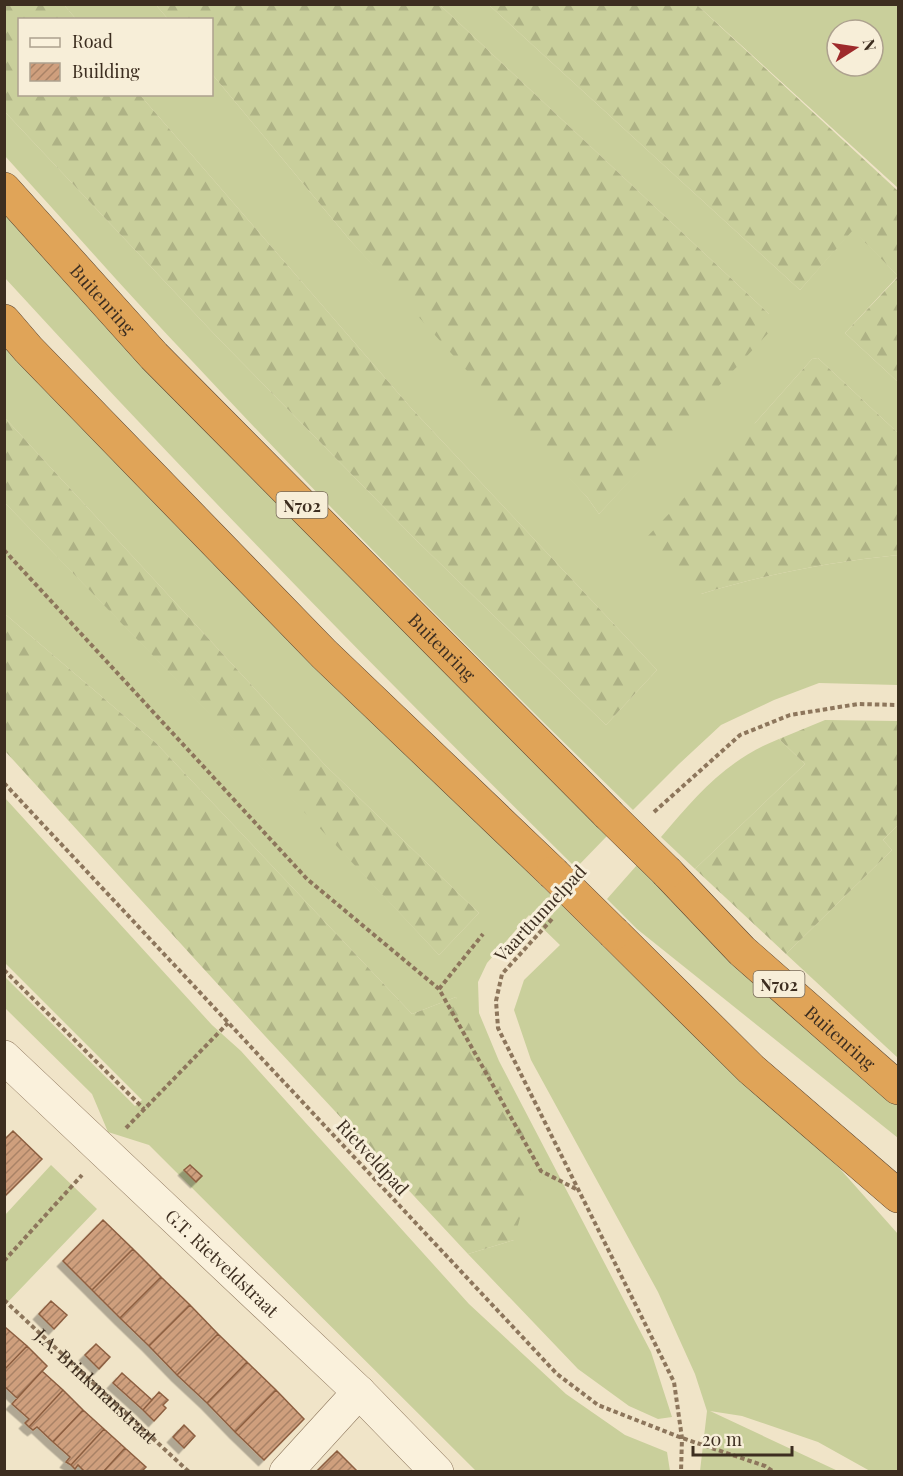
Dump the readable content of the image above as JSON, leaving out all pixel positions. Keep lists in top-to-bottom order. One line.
{"streets":{"highway":["Buitenring","N702"],"street":["G.T. Rietveldstraat"],"path":["Vaarttunnelpad","Rietveldpad","J.A. Brinkmanstraat"]},"crossings":[["Vaarttunnelpad","Rietveldpad"]],"legend":["Road","Building"],"scale_bar":"20 m","north":"right"}
